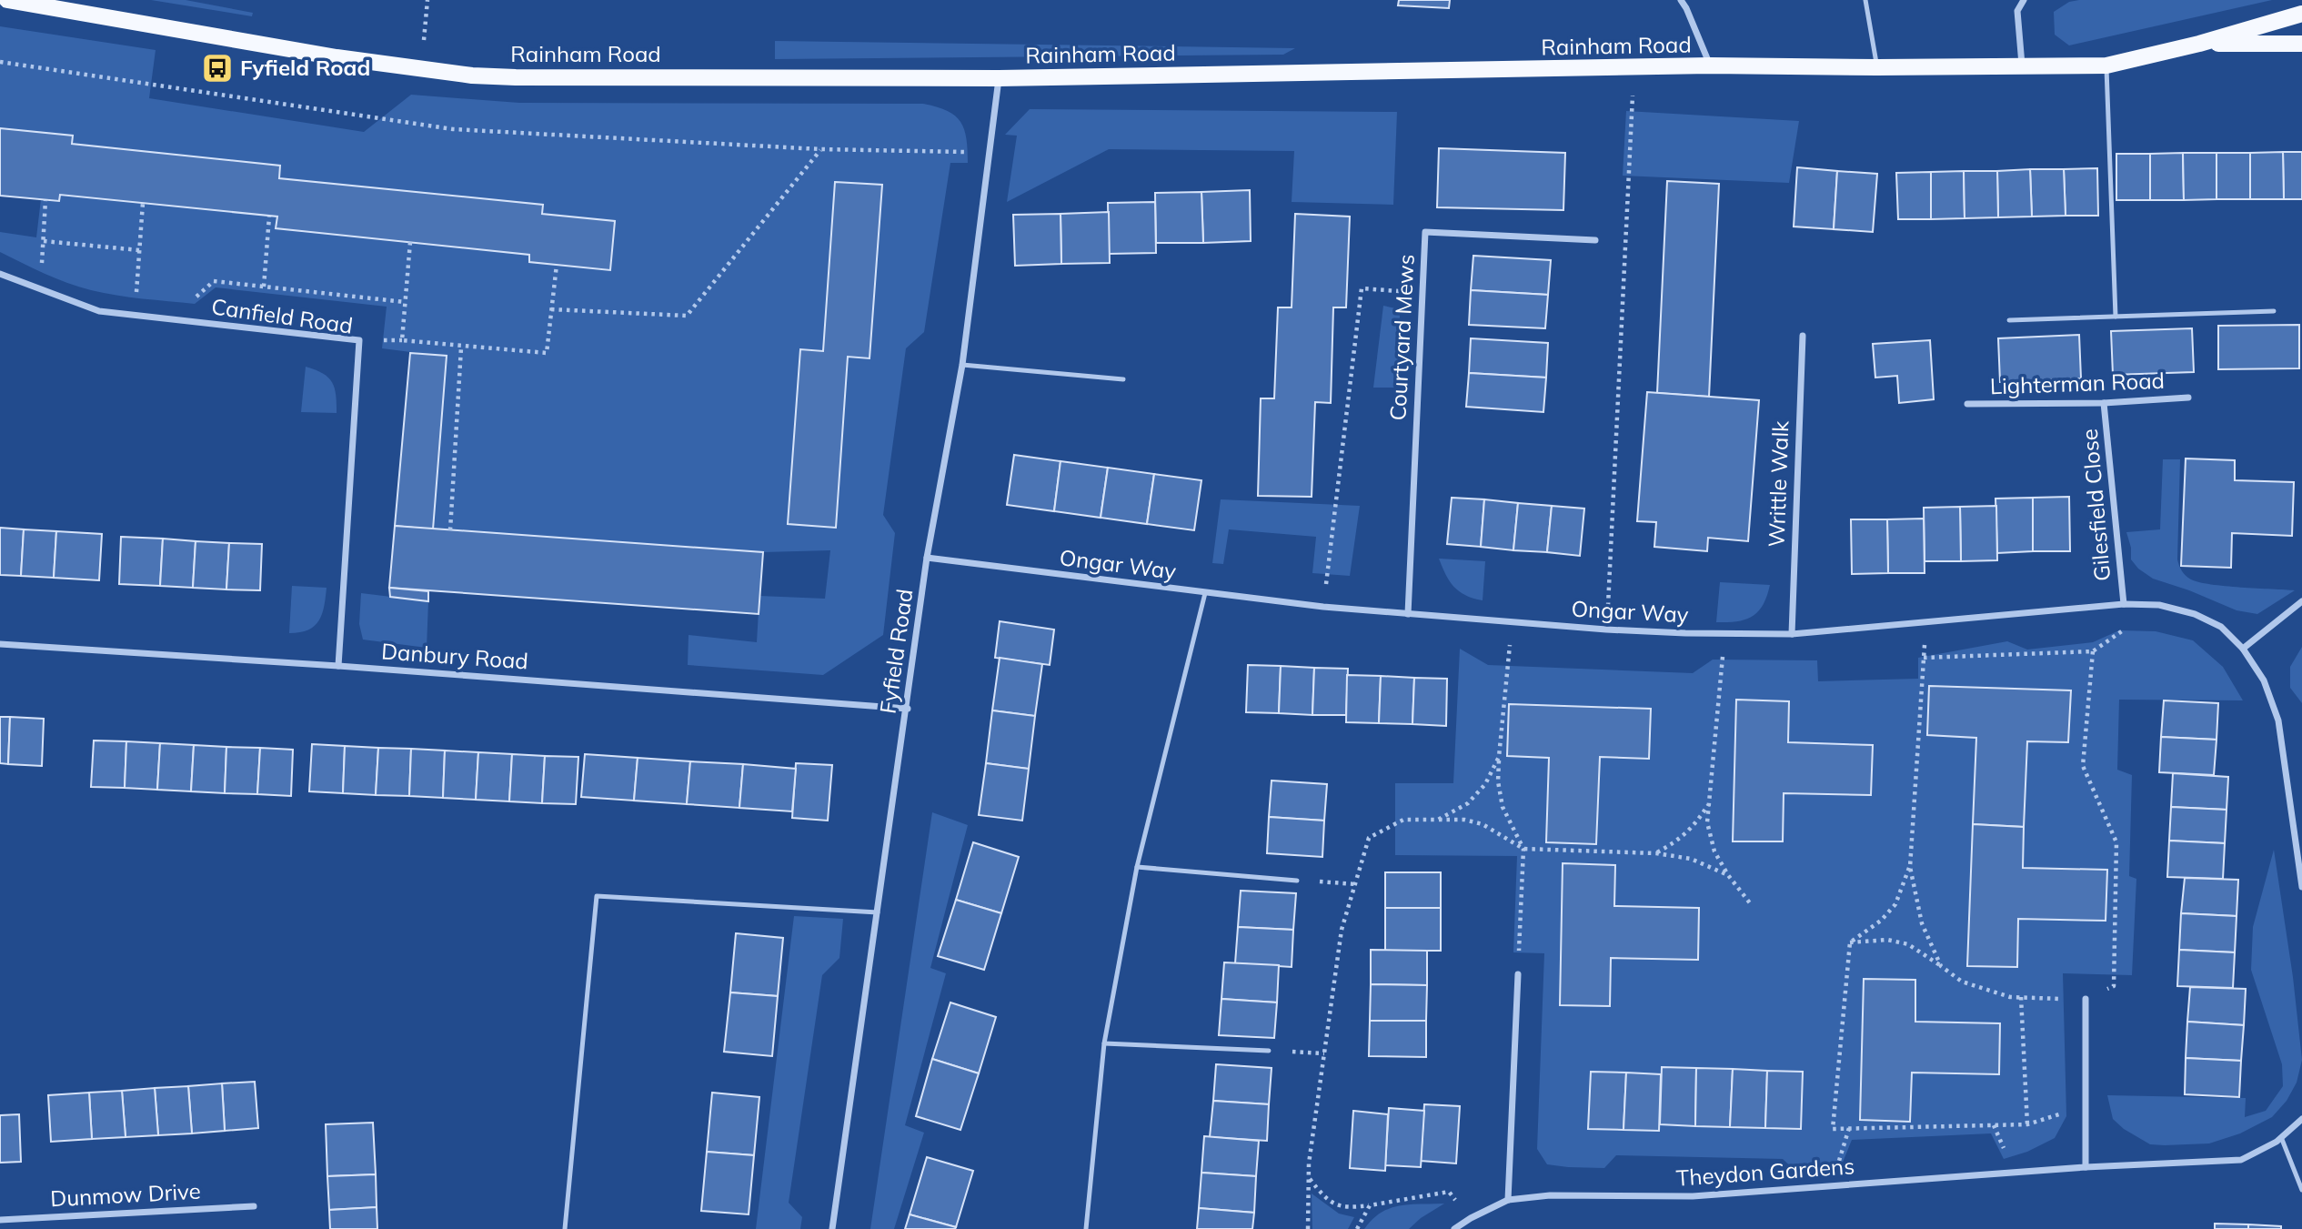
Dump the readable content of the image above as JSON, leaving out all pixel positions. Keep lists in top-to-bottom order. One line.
{"streets":{"main road":["Rainham Road"],"street":["Canfield Road","Courtyard Mews","Lighterman Road","Writtle Walk","Gilesfield Close","Ongar Way","Fyfield Road","Danbury Road","Theydon Gardens","Dunmow Drive"]},"crossings":[["Rainham Road","Fyfield Road"],["Canfield Road","Danbury Road"],["Courtyard Mews","Ongar Way"],["Lighterman Road","Gilesfield Close"],["Writtle Walk","Ongar Way"],["Gilesfield Close","Ongar Way"],["Ongar Way","Fyfield Road"],["Fyfield Road","Danbury Road"]],"places":{"bus stop":["Fyfield Road"]}}
